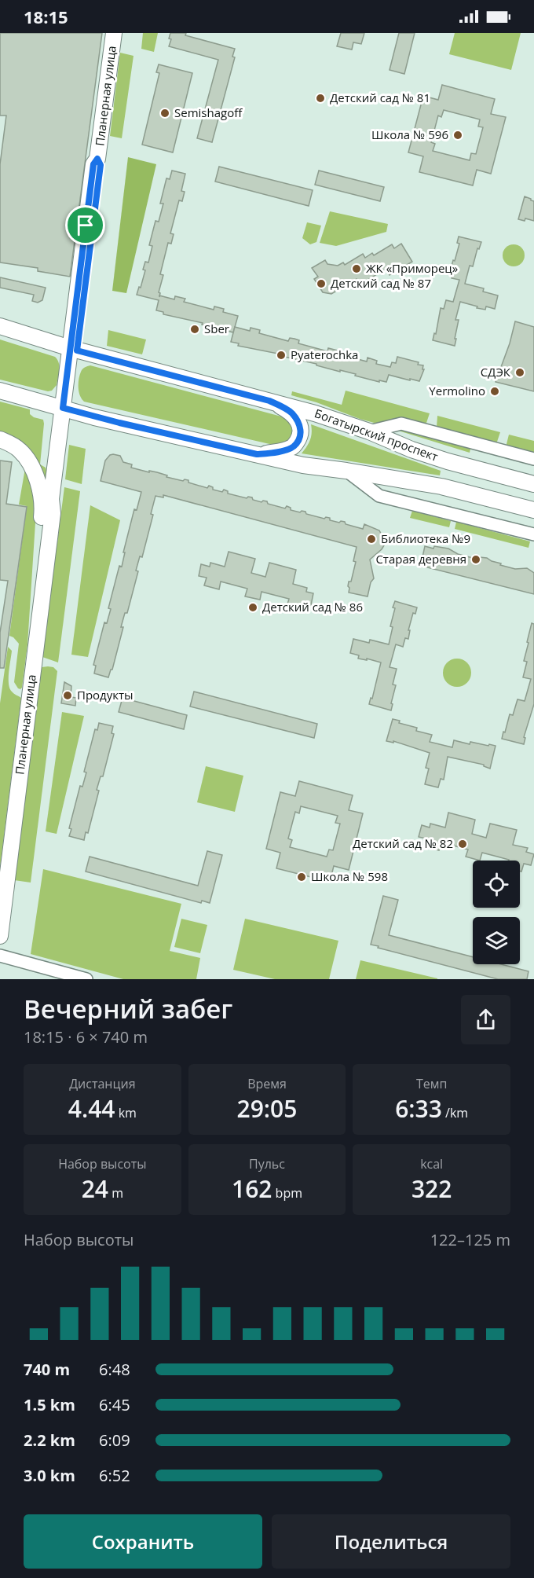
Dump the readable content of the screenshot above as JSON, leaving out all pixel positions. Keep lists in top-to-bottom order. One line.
{"streets":{"main road":["Планерная улица","Богатырский проспект"]},"crossings":[["Планерная улица","Богатырский проспект"]],"places":["Детский сад № 81","Semishagoff","Школа № 596","ЖК «Приморец»","Детский сад № 87","Sber","Pyaterochka","СДЭК","Yermolino","Библиотека №9","Старая деревня","Детский сад № 86","Продукты","Детский сад № 82","Школа № 598"],"page":{"status":"18:15","heading":["Вечерний забег","18:15 · 6 × 740 m"],"stats":[["Дистанция","4.44 km"],["Время","29:05"],["Темп","6:33 /km"],["Набор высоты","24 m"],["Пульс","162 bpm"],["kcal","322"]],"chart":["Набор высоты","122–125 m"],"list":[{"name":"740 m","note":"6:48"},{"name":"1.5 km","note":"6:45"},{"name":"2.2 km","note":"6:09"},{"name":"3.0 km","note":"6:52"}],"buttons":["Сохранить","Поделиться"]}}
